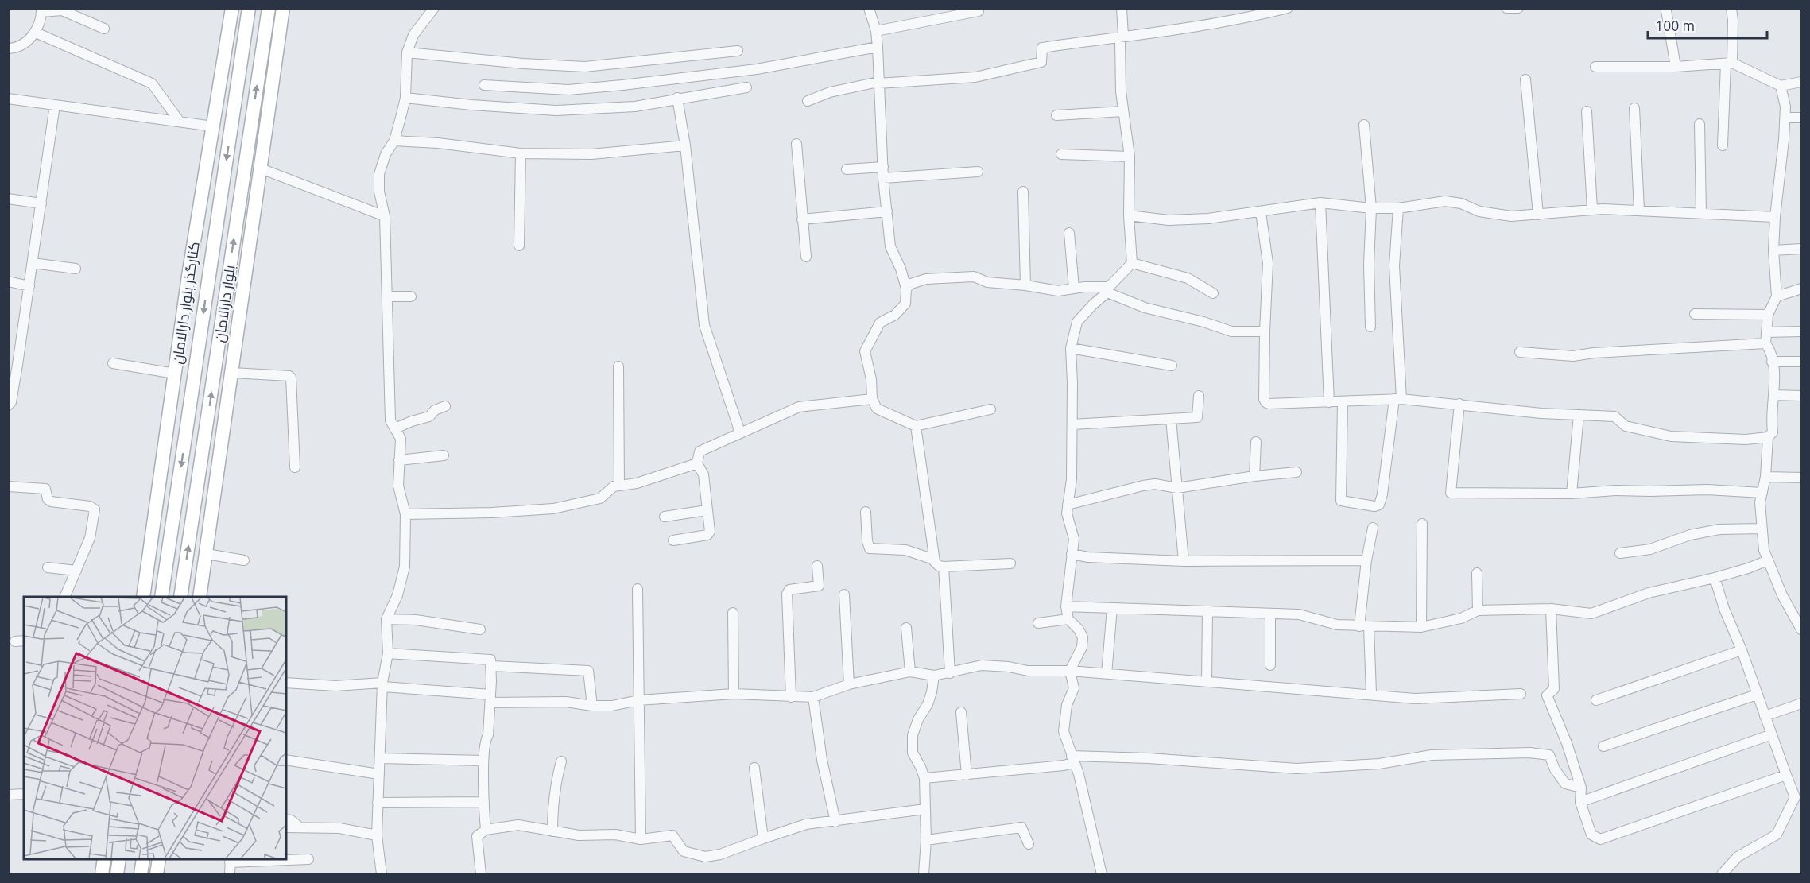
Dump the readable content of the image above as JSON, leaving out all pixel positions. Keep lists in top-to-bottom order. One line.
{"streets":{"street":["کنارگذر بلوار دارالامان","بلوار دارالامان"]},"scale_bar":"100 m"}
